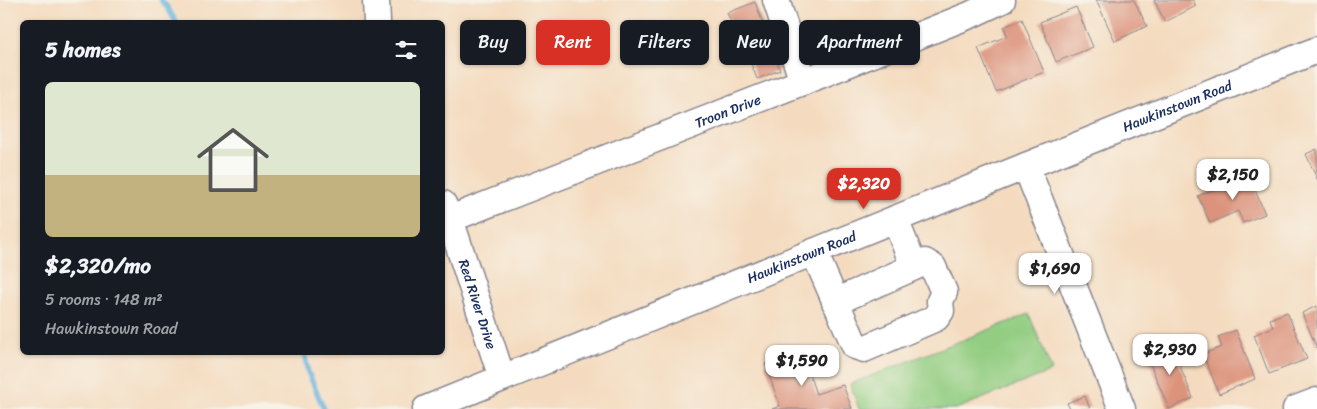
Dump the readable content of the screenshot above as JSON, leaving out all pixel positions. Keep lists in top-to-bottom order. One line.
{"streets":{"street":["Hawkinstown Road","Troon Drive","Red River Drive"]},"crossings":[["Hawkinstown Road","Red River Drive"],["Troon Drive","Red River Drive"]],"page":{"chip":["Buy","Rent","Filters","New","Apartment"],"heading":"5 homes","list":[{"name":"$2,320/mo","note":"5 rooms · 148 m² · Hawkinstown Road"}],"price":["$2,150","$2,320","$1,690","$2,930","$1,590"]}}
